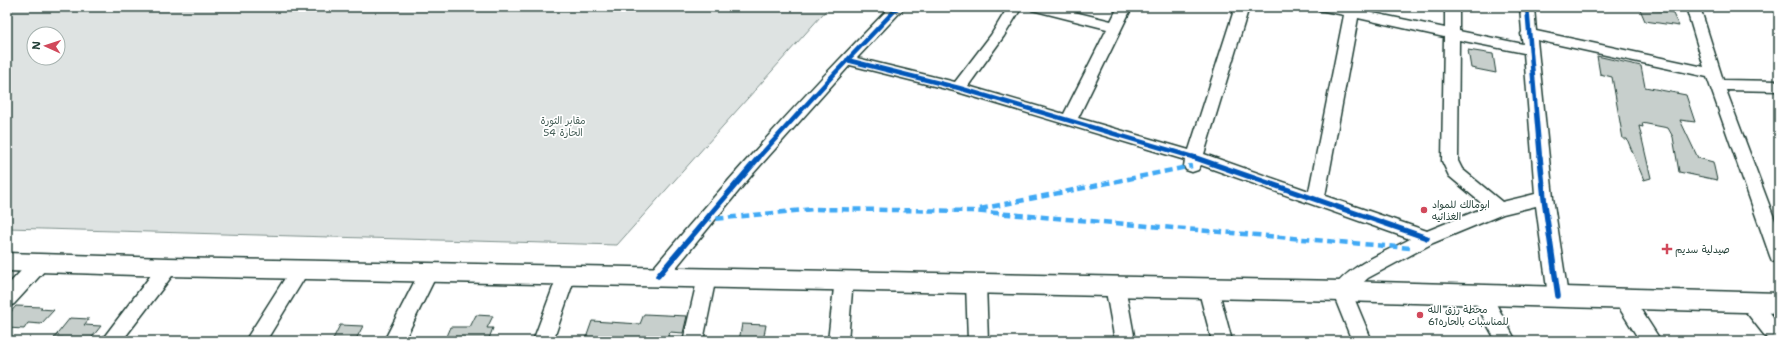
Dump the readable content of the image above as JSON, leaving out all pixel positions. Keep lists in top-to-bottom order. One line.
{"parks":["مقابر الثورة الحارة 54"],"places":{"other":["ابومالك للمواد الغذائيه","محطة رزق الله للمناسبات بالحاره61"],"health":["صيدلية سديم"]},"north":"left"}
